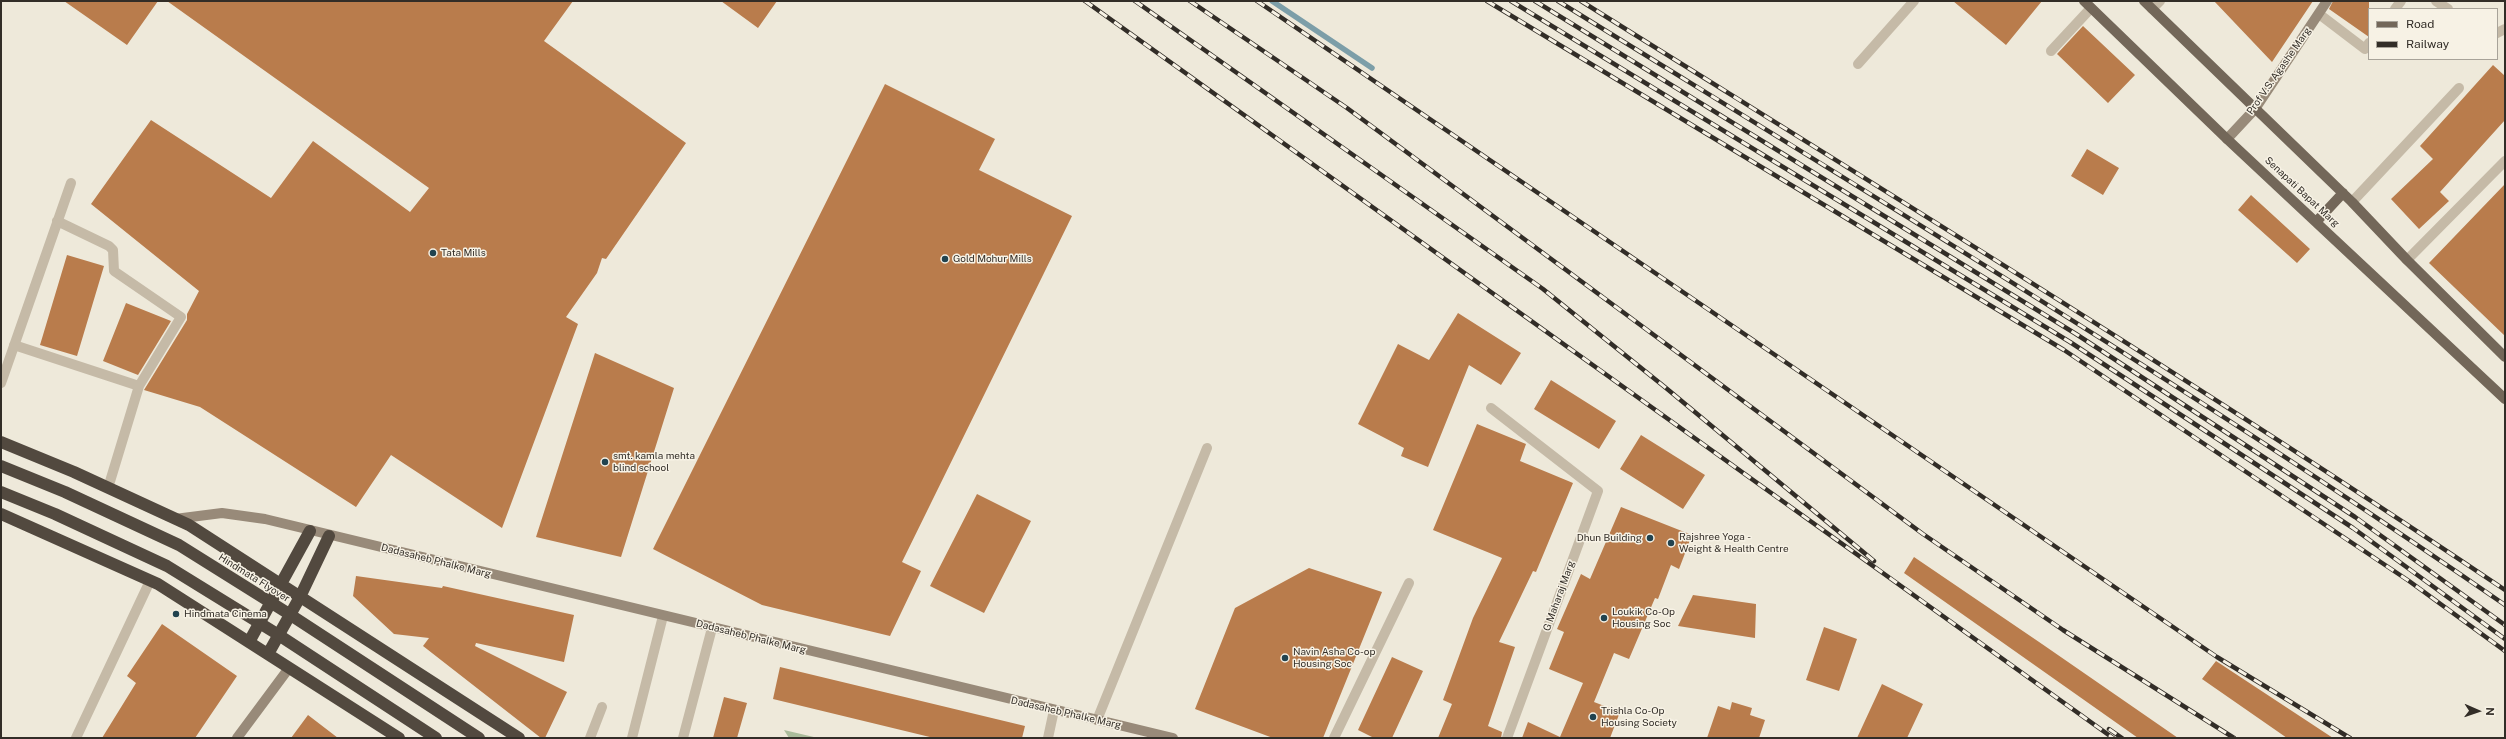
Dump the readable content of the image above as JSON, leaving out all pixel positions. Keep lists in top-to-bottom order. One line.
{"streets":{"highway":["Hindmata Flyover"],"main road":["Senapati Bapat Marg"],"street":["Prof V.S. Agashe Marg","Dadasaheb Phalke Marg","G Maharaj Marg"]},"crossings":[["Prof V.S. Agashe Marg","Senapati Bapat Marg"]],"places":["Tata Mills","Gold Mohur Mills","smt. kamla mehta blind school","Dhun Building","Rajshree Yoga - Weight & Health Centre","Hindmata Cinema","Loukik Co-Op Housing Soc","Navin Asha Co-op Housing Soc","Trishla Co-Op Housing Society"],"legend":["Road","Railway"],"north":"right"}
